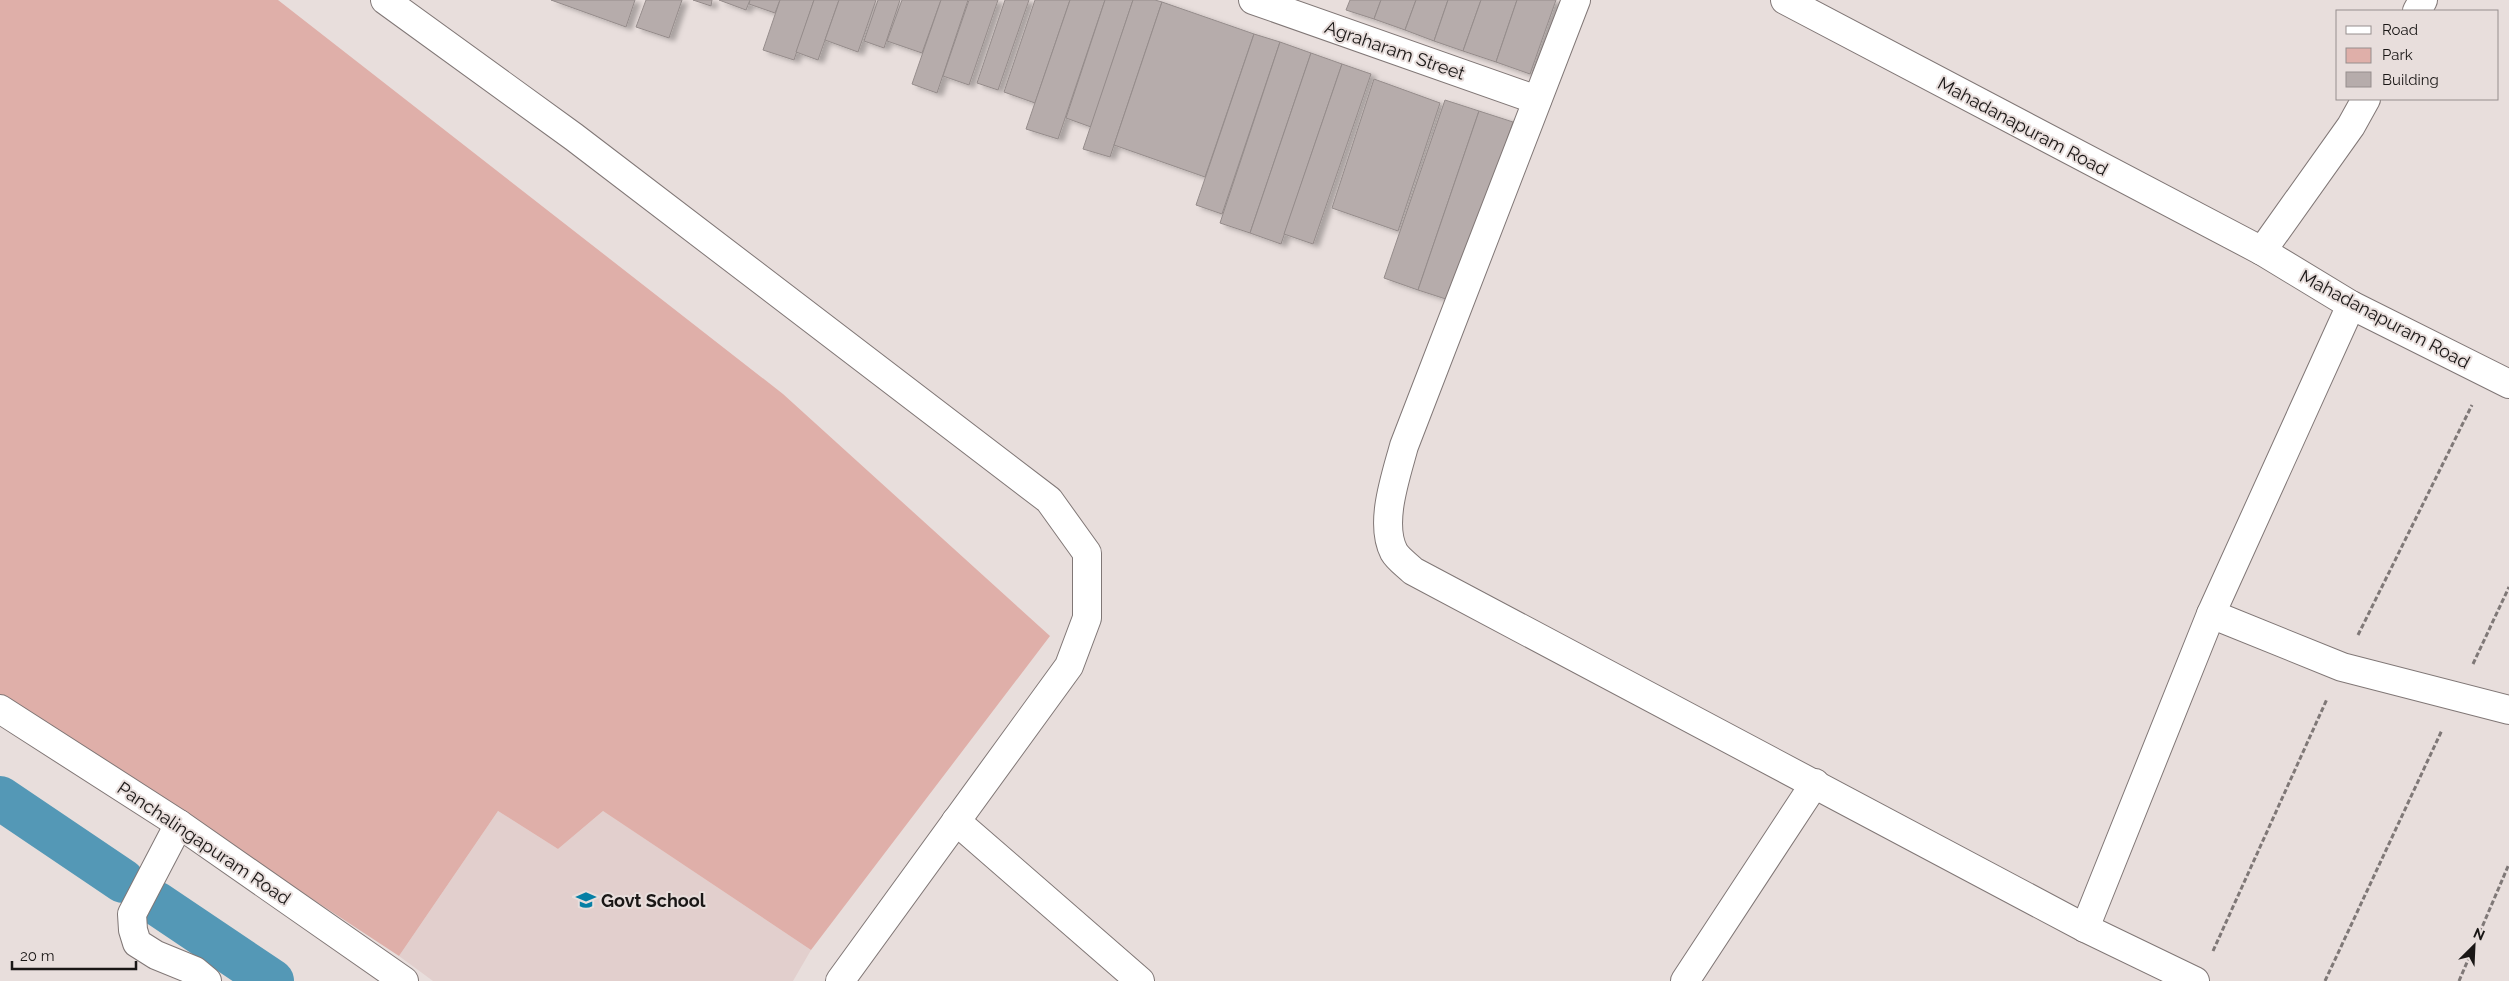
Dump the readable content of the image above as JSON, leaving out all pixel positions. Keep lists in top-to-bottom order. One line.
{"streets":{"street":["Agraharam Street","Mahadanapuram Road","Panchalingapuram Road"]},"places":{"school or university":["Govt School"]},"legend":["Road","Park","Building"],"scale_bar":"20 m","north":"top right"}
